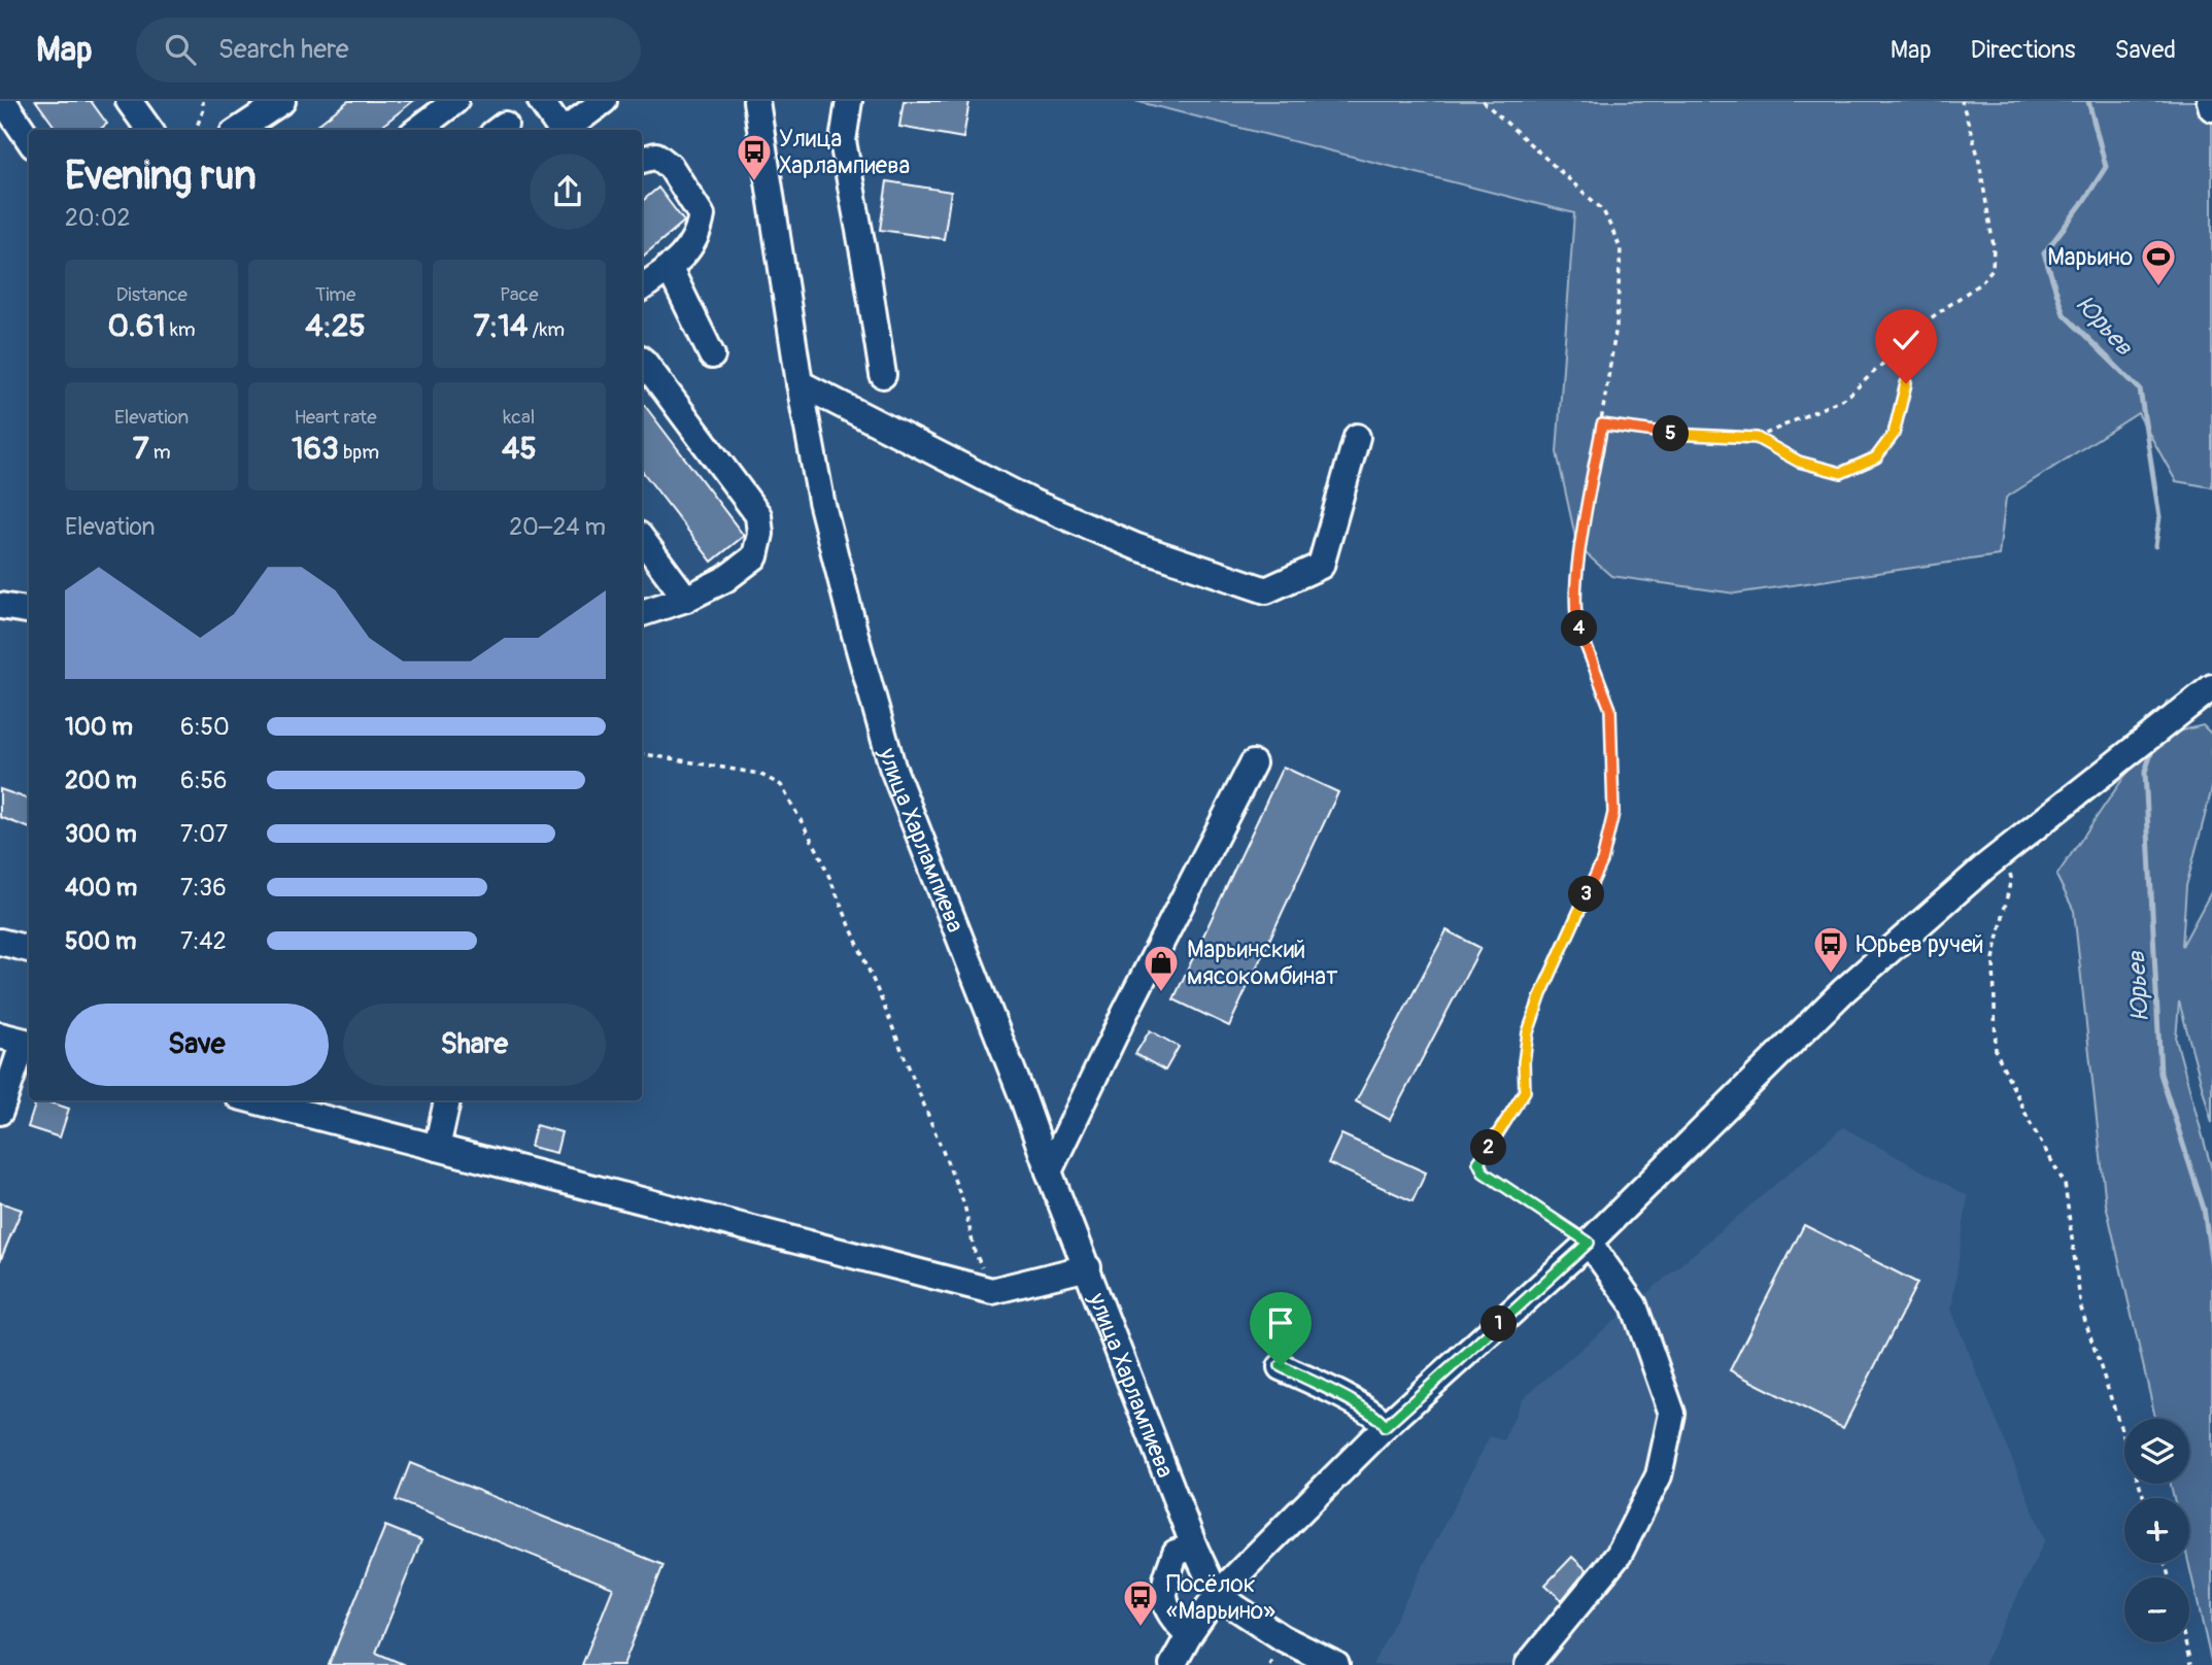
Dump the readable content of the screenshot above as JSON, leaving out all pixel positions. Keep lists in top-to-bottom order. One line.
{"streets":{"street":["улица Харлампиева"]},"water":["Юрьев"],"places":{"bus stop":["Улица Харлампиева","Юрьев ручей","Посёлок «Марьино»"],"sports":["Марьино"],"shop":["Марьинский мясокомбинат"]},"page":{"header":"Map","search":"Search here","nav":["Map","Directions","Saved"],"heading":["Evening run","20:02"],"stats":[["Distance","0.61 km"],["Time","4:25"],["Pace","7:14 /km"],["Elevation","7 m"],["Heart rate","163 bpm"],["kcal","45"]],"pins":["5","4","3","2","1"],"chart":["Elevation","20–24 m"],"list":[{"name":"100 m","note":"6:50"},{"name":"200 m","note":"6:56"},{"name":"300 m","note":"7:07"},{"name":"400 m","note":"7:36"},{"name":"500 m","note":"7:42"}],"buttons":["Save","Share"],"map_buttons":["+","−"]}}
